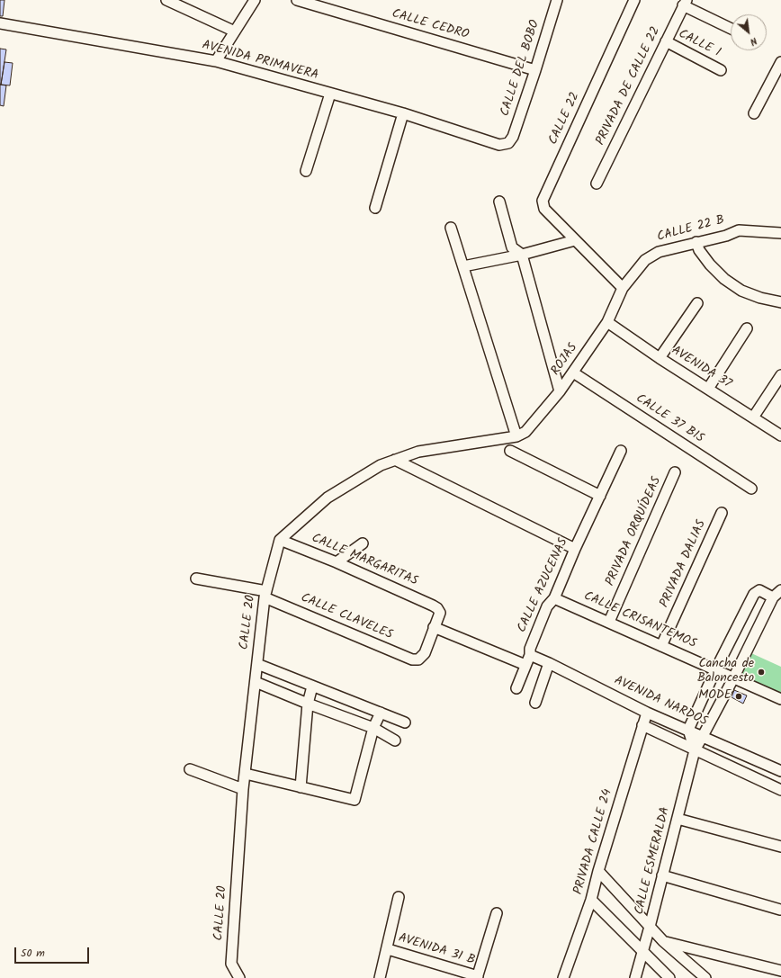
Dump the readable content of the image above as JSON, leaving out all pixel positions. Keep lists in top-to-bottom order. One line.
{"streets":{"street":["CALLE CEDRO","CALLE 1","AVENIDA PRIMAVERA","CALLE DEL BOBO","PRIVADA DE CALLE 22","CALLE 22","CALLE 22 B","ROJAS","AVENIDA 37","CALLE 37 BIS","PRIVADA ORQUÍDEAS","CALLE MARGARITAS","PRIVADA DALIAS","CALLE AZUCENAS","CALLE CLAVELES","CALLE CRISANTEMOS","CALLE 20","AVENIDA NARDOS","PRIVADA CALLE 24","CALLE ESMERALDA","AVENIDA 31 B"]},"crossings":[["CALLE CEDRO","CALLE DEL BOBO"],["CALLE 1","PRIVADA DE CALLE 22"],["AVENIDA PRIMAVERA","CALLE DEL BOBO"],["CALLE 22","CALLE 22 B"],["CALLE 22","ROJAS"],["CALLE 22 B","ROJAS"],["ROJAS","AVENIDA 37"],["ROJAS","CALLE 37 BIS"],["PRIVADA ORQUÍDEAS","CALLE CRISANTEMOS"],["CALLE MARGARITAS","CALLE CLAVELES"],["CALLE MARGARITAS","CALLE 20"],["PRIVADA DALIAS","CALLE CRISANTEMOS"],["CALLE AZUCENAS","CALLE CRISANTEMOS"],["CALLE AZUCENAS","AVENIDA NARDOS"],["CALLE CLAVELES","CALLE 20"],["AVENIDA NARDOS","PRIVADA CALLE 24"]],"places":["Cancha de Baloncesto","MODE"],"scale_bar":"50 m","north":"bottom right"}
